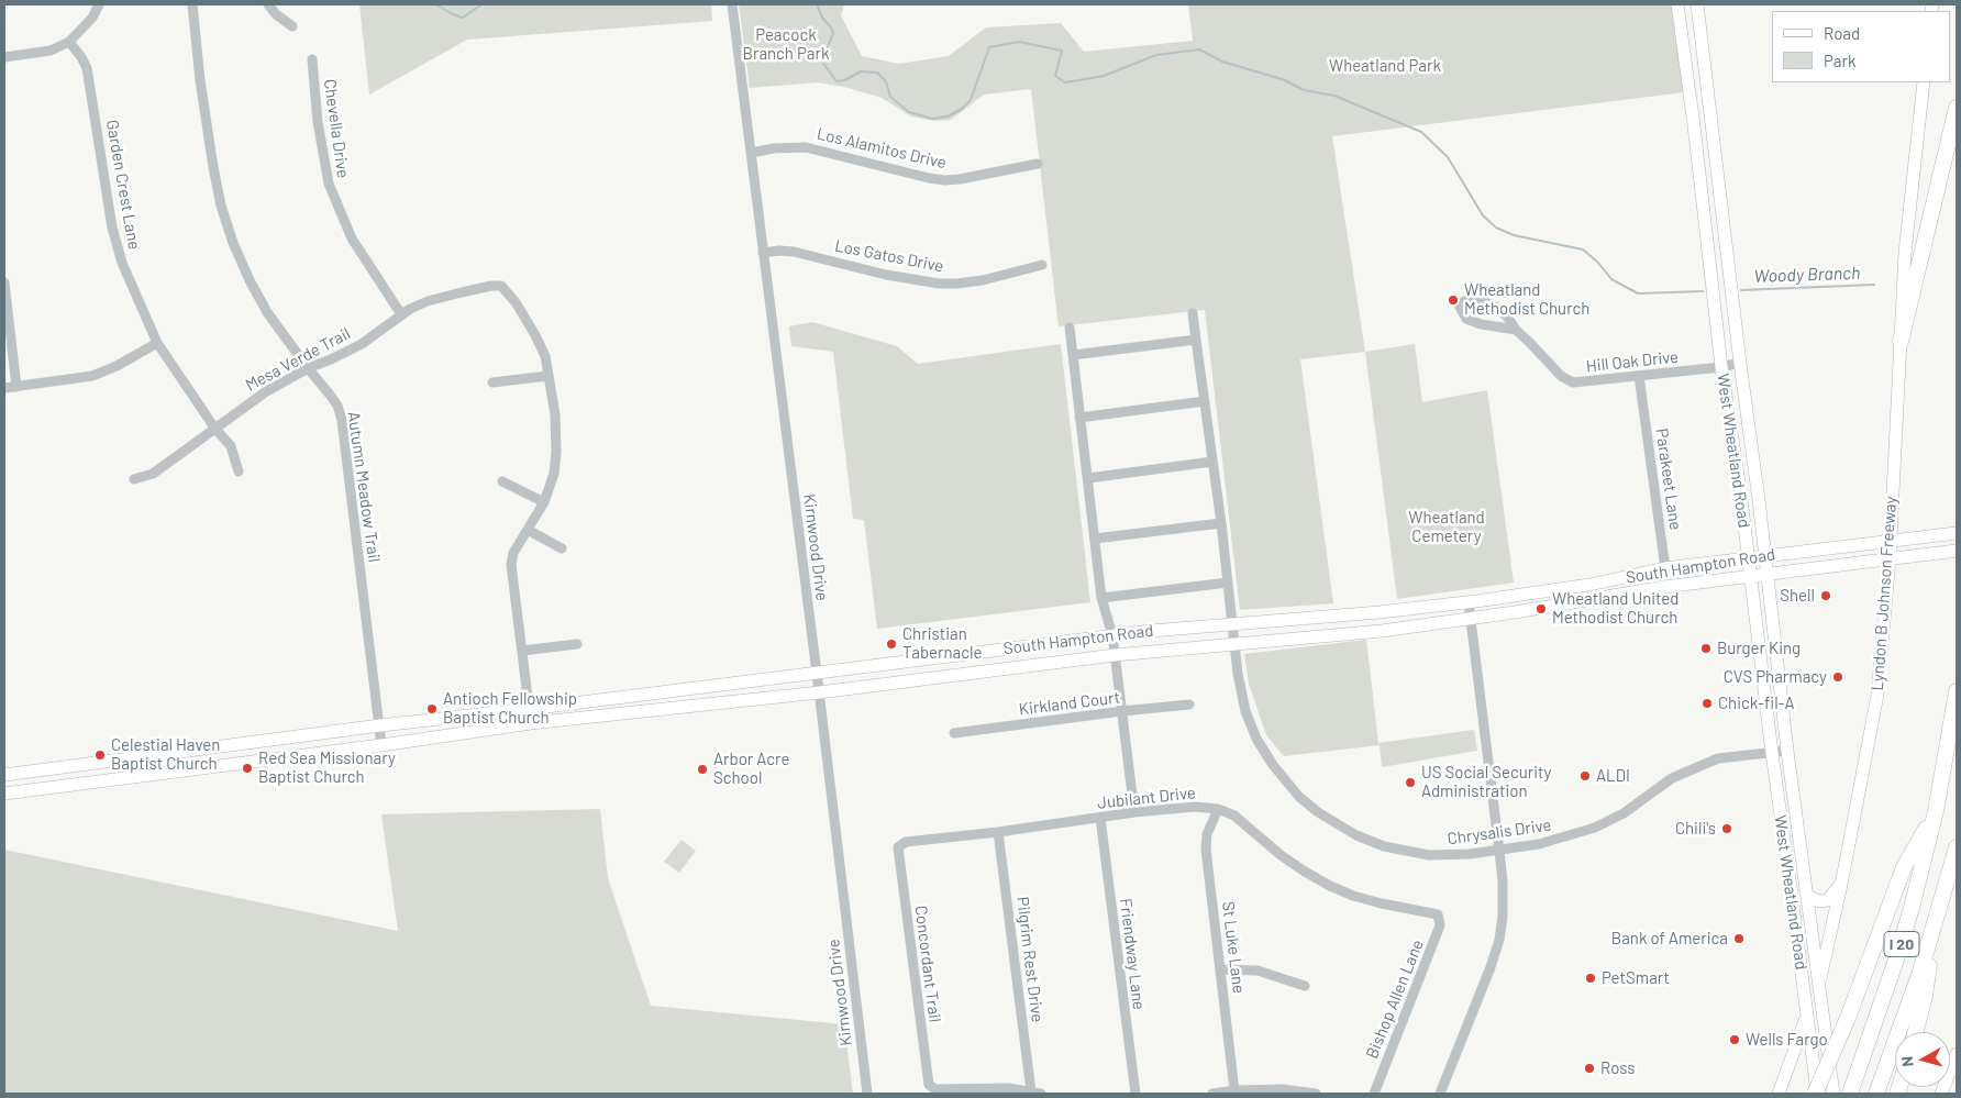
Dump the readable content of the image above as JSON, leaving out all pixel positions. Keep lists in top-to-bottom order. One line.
{"streets":{"highway":["I 20"],"main road":["West Wheatland Road","South Hampton Road","Lyndon B Johnson Freeway"],"street":["Chevella Drive","Los Alamitos Drive","Garden Crest Lane","Los Gatos Drive","Mesa Verde Trail","Hill Oak Drive","Parakeet Lane","Autumn Meadow Trail","Kirnwood Drive","Kirkland Court","Jubilant Drive","Chrysalis Drive","St Luke Lane","Friendway Lane","Pilgrim Rest Drive","Concordant Trail","Bishop Allen Lane"]},"crossings":[["Chevella Drive","Mesa Verde Trail"],["Los Alamitos Drive","Kirnwood Drive"],["Garden Crest Lane","Mesa Verde Trail"],["Los Gatos Drive","Kirnwood Drive"],["Mesa Verde Trail","Autumn Meadow Trail"],["Hill Oak Drive","West Wheatland Road"],["Hill Oak Drive","Parakeet Lane"],["West Wheatland Road","South Hampton Road"],["West Wheatland Road","Lyndon B Johnson Freeway"],["West Wheatland Road","Chrysalis Drive"],["Parakeet Lane","South Hampton Road"],["Autumn Meadow Trail","South Hampton Road"],["Kirnwood Drive","South Hampton Road"],["South Hampton Road","Lyndon B Johnson Freeway"],["South Hampton Road","Chrysalis Drive"],["Jubilant Drive","St Luke Lane"],["Jubilant Drive","Friendway Lane"],["Jubilant Drive","Pilgrim Rest Drive"],["Jubilant Drive","Concordant Trail"],["Jubilant Drive","Bishop Allen Lane"],["Pilgrim Rest Drive","Concordant Trail"]],"water":["Woody Branch"],"parks":["Peacock Branch Park","Wheatland Park","Wheatland Cemetery"],"places":["Wheatland Methodist Church","Shell","Wheatland United Methodist Church","Christian Tabernacle","Burger King","CVS Pharmacy","Chick-fil-A","Antioch Fellowship Baptist Church","Celestial Haven Baptist Church","Red Sea Missionary Baptist Church","Arbor Acre School","ALDI","US Social Security Administration","Chili's","Bank of America","PetSmart","Wells Fargo","Ross"],"legend":["Road","Park"],"north":"left"}
